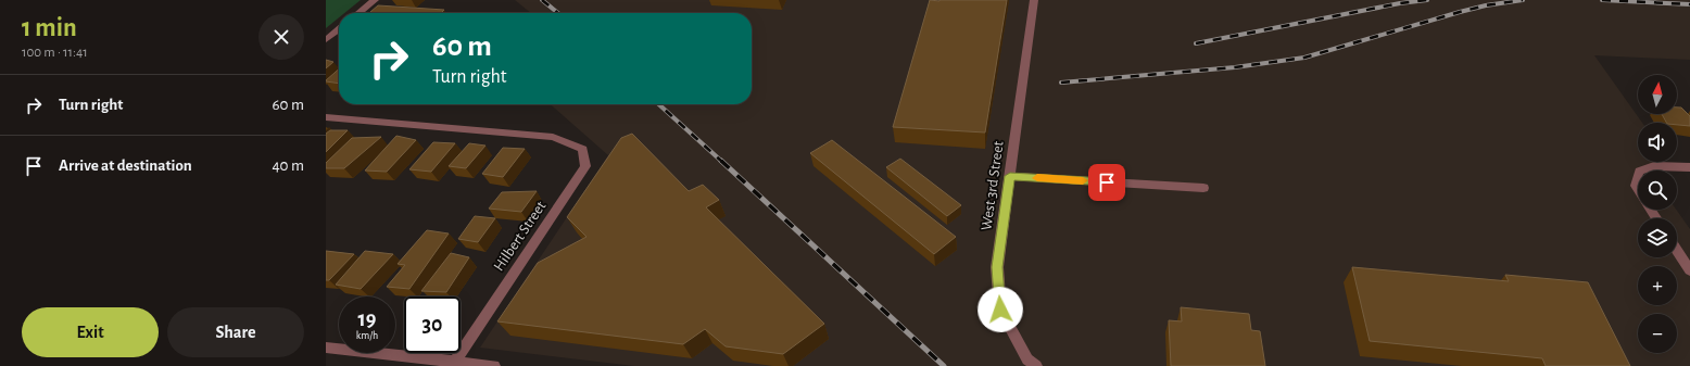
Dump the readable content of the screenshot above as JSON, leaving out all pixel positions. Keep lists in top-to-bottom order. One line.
{"streets":{"street":["West 3rd Street","Hilbert Street"]},"north":"top","page":{"heading":["1 min","100 m · 11:41"],"turn":["60 m","Turn right"],"list":[{"name":"Turn right","value":"60 m"},{"name":"Arrive at destination","value":"40 m"}],"map_buttons":["+","−"],"speed":"19 km/h","limit":"30","buttons":["Exit","Share"]}}
